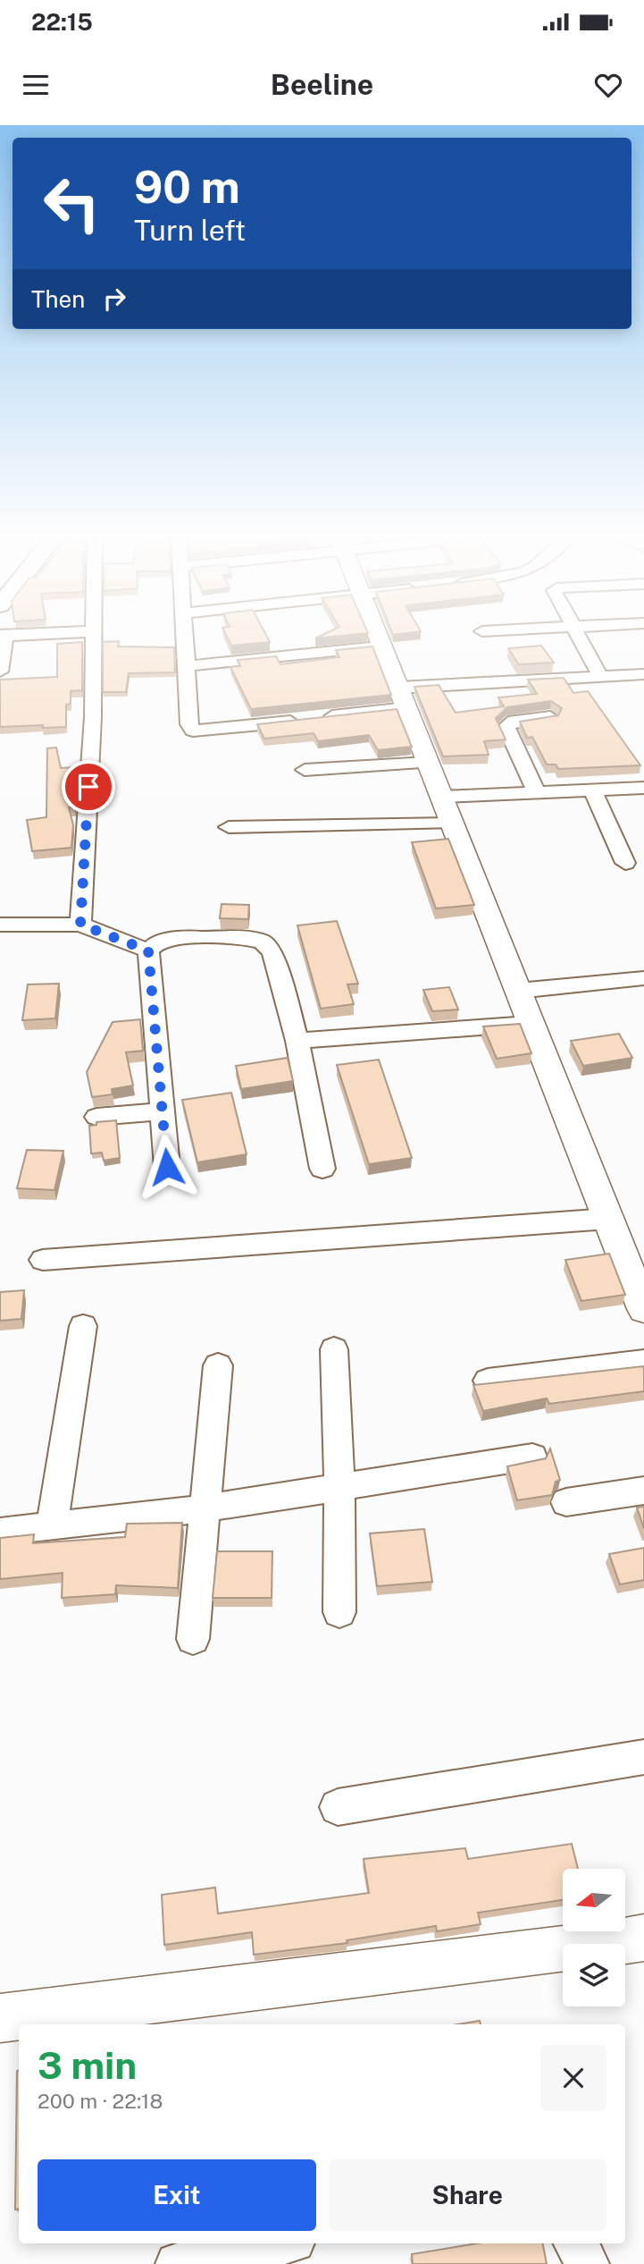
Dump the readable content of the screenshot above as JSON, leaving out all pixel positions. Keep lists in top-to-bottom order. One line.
{"north":"left","page":{"status":"22:15","header":"Beeline","turn":["90 m","Turn left"],"then":"Then","heading":["3 min","200 m · 22:18"],"buttons":["Exit","Share"]}}
